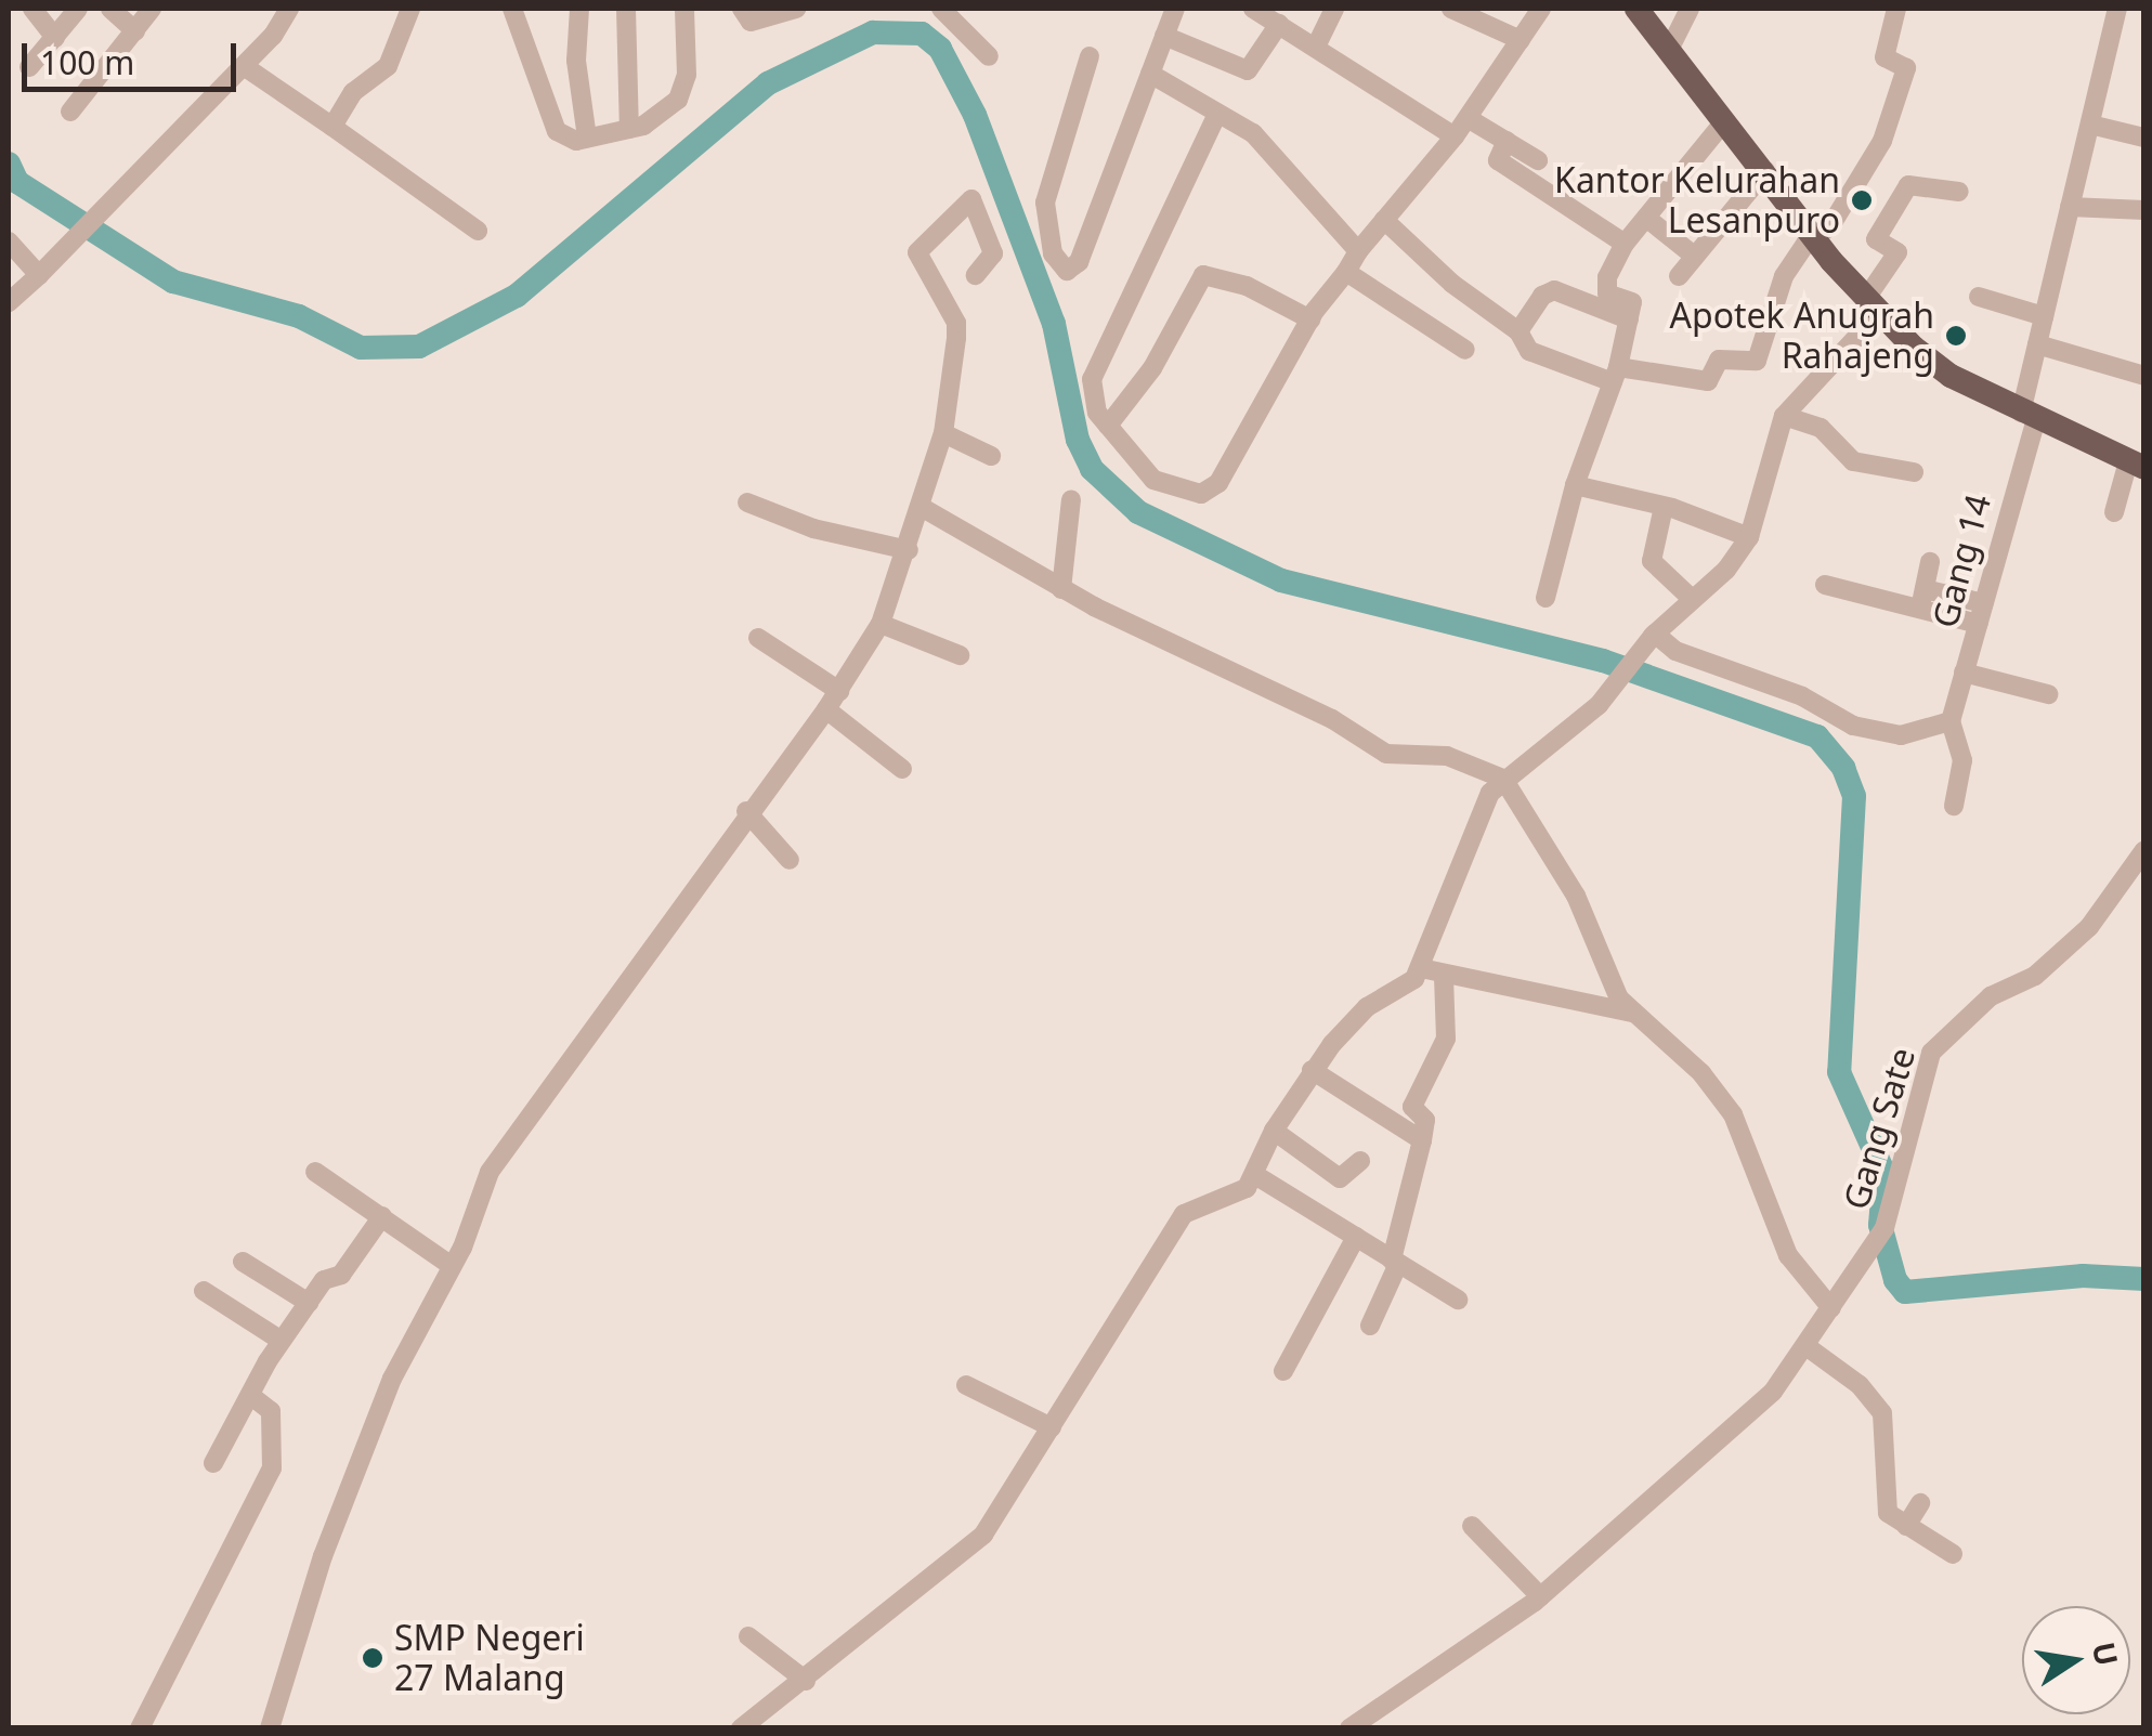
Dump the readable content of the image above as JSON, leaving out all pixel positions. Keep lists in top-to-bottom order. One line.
{"streets":{"street":["Gang 14","Gang Sate"]},"places":["Kantor Kelurahan Lesanpuro","Apotek Anugrah Rahajeng","SMP Negeri 27 Malang"],"scale_bar":"100 m","north":"right"}
